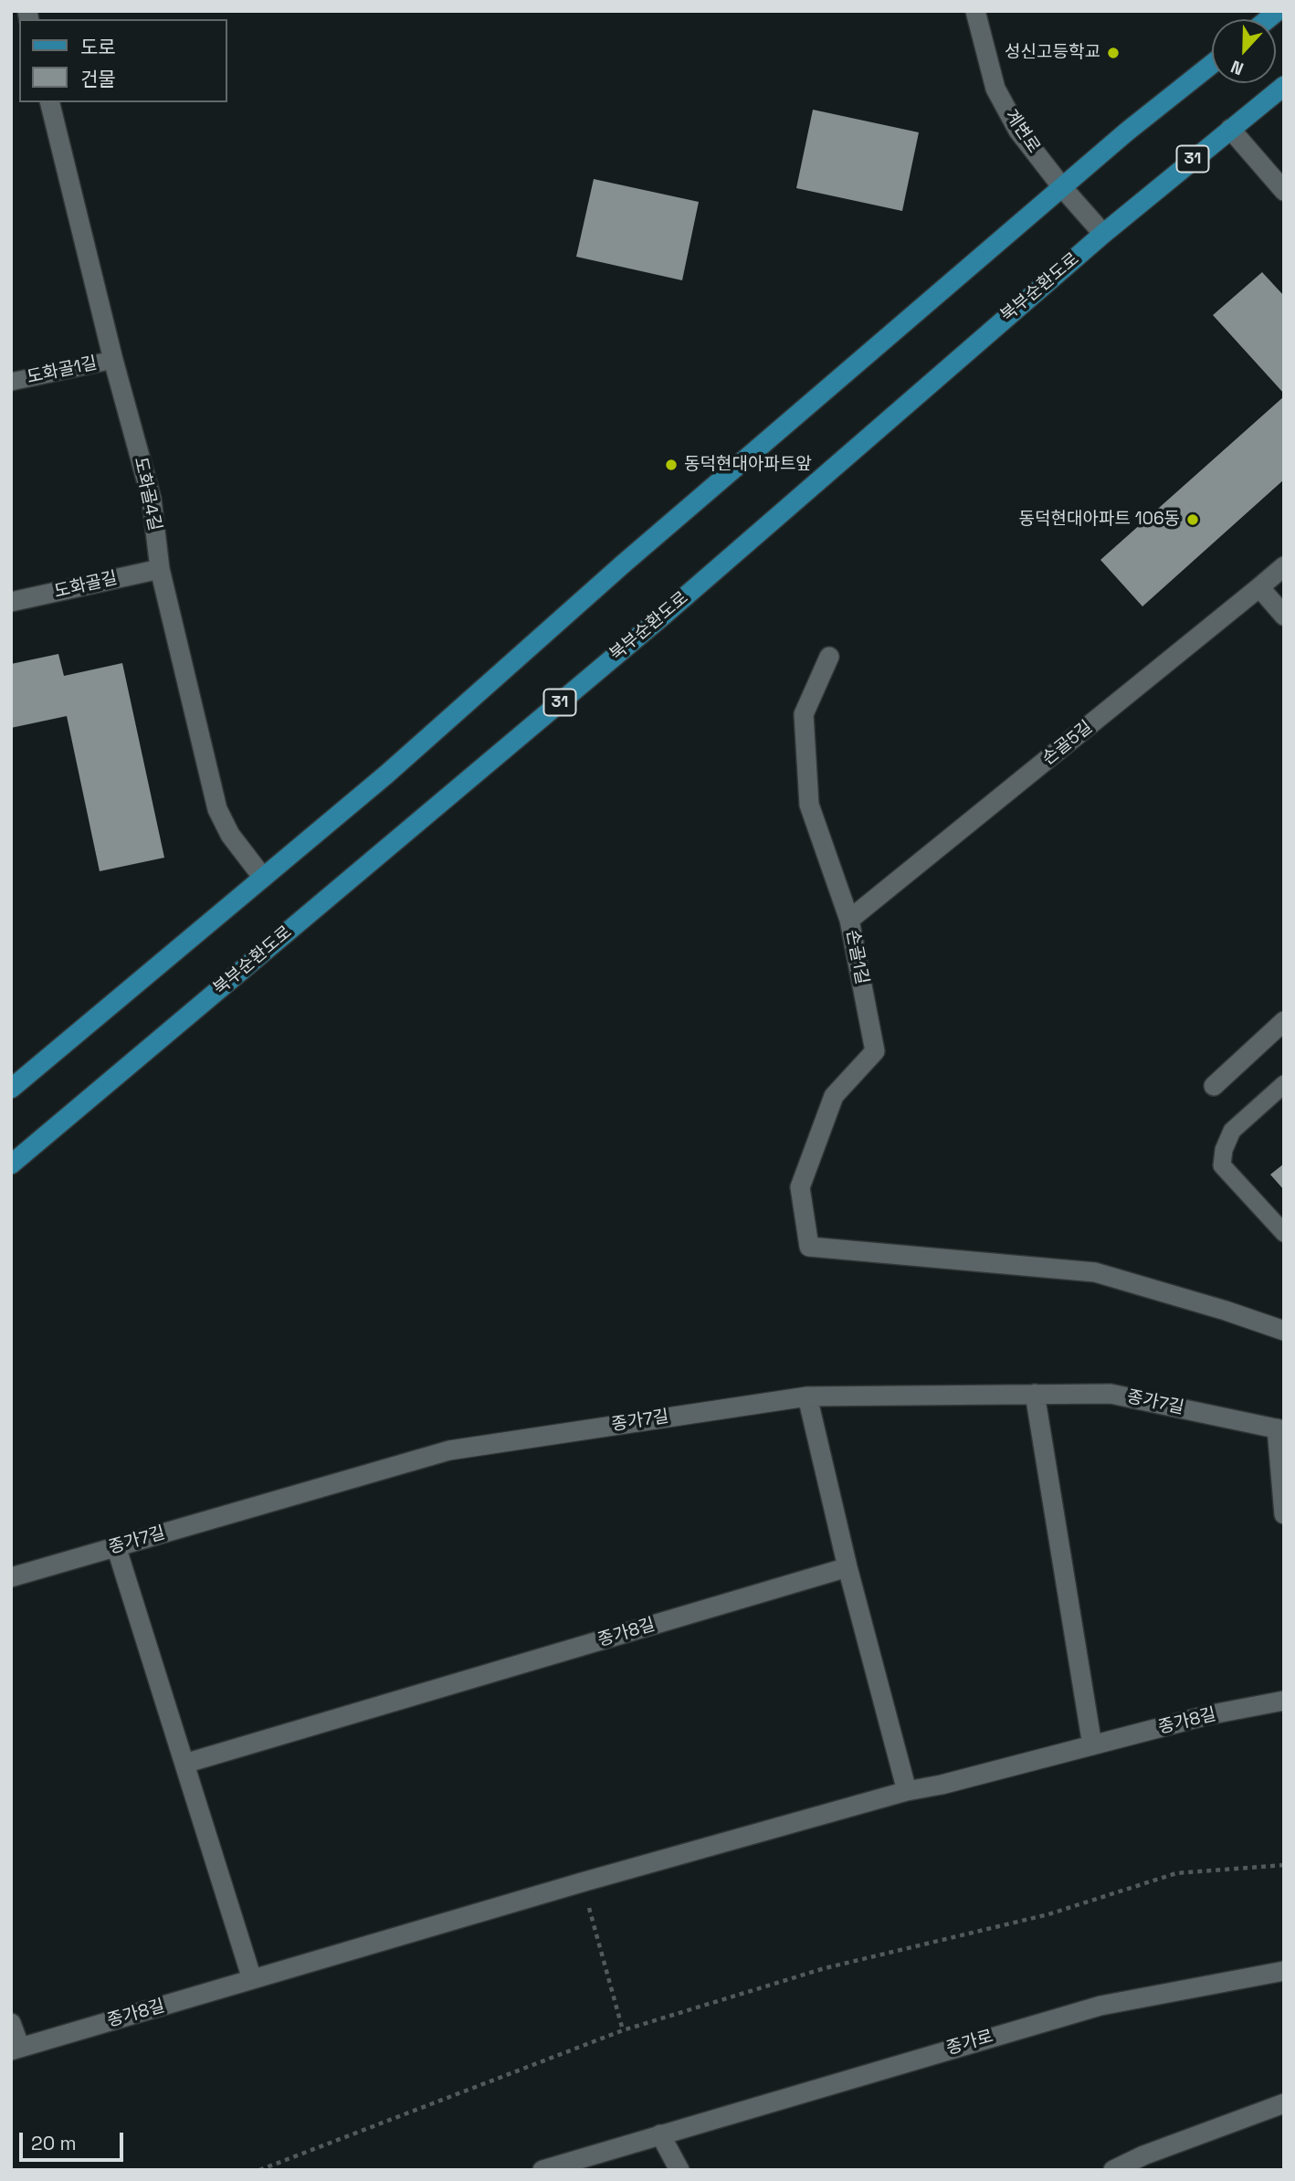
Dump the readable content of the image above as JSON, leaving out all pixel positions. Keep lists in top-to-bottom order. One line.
{"streets":{"main road":["31","북부순환도로"],"street":["계변로","도화골4길","도화골길","손골5길","손골1길","종가7길","종가8길","종가로"],"lane":["도화골1길"]},"crossings":[["계변로","북부순환도로"],["도화골1길","도화골4길"],["도화골4길","도화골길"],["손골5길","손골1길"]],"places":["성신고등학교","동덕현대아파트앞","동덕현대아파트 106동"],"legend":["도로","건물"],"scale_bar":"20 m","north":"bottom"}
